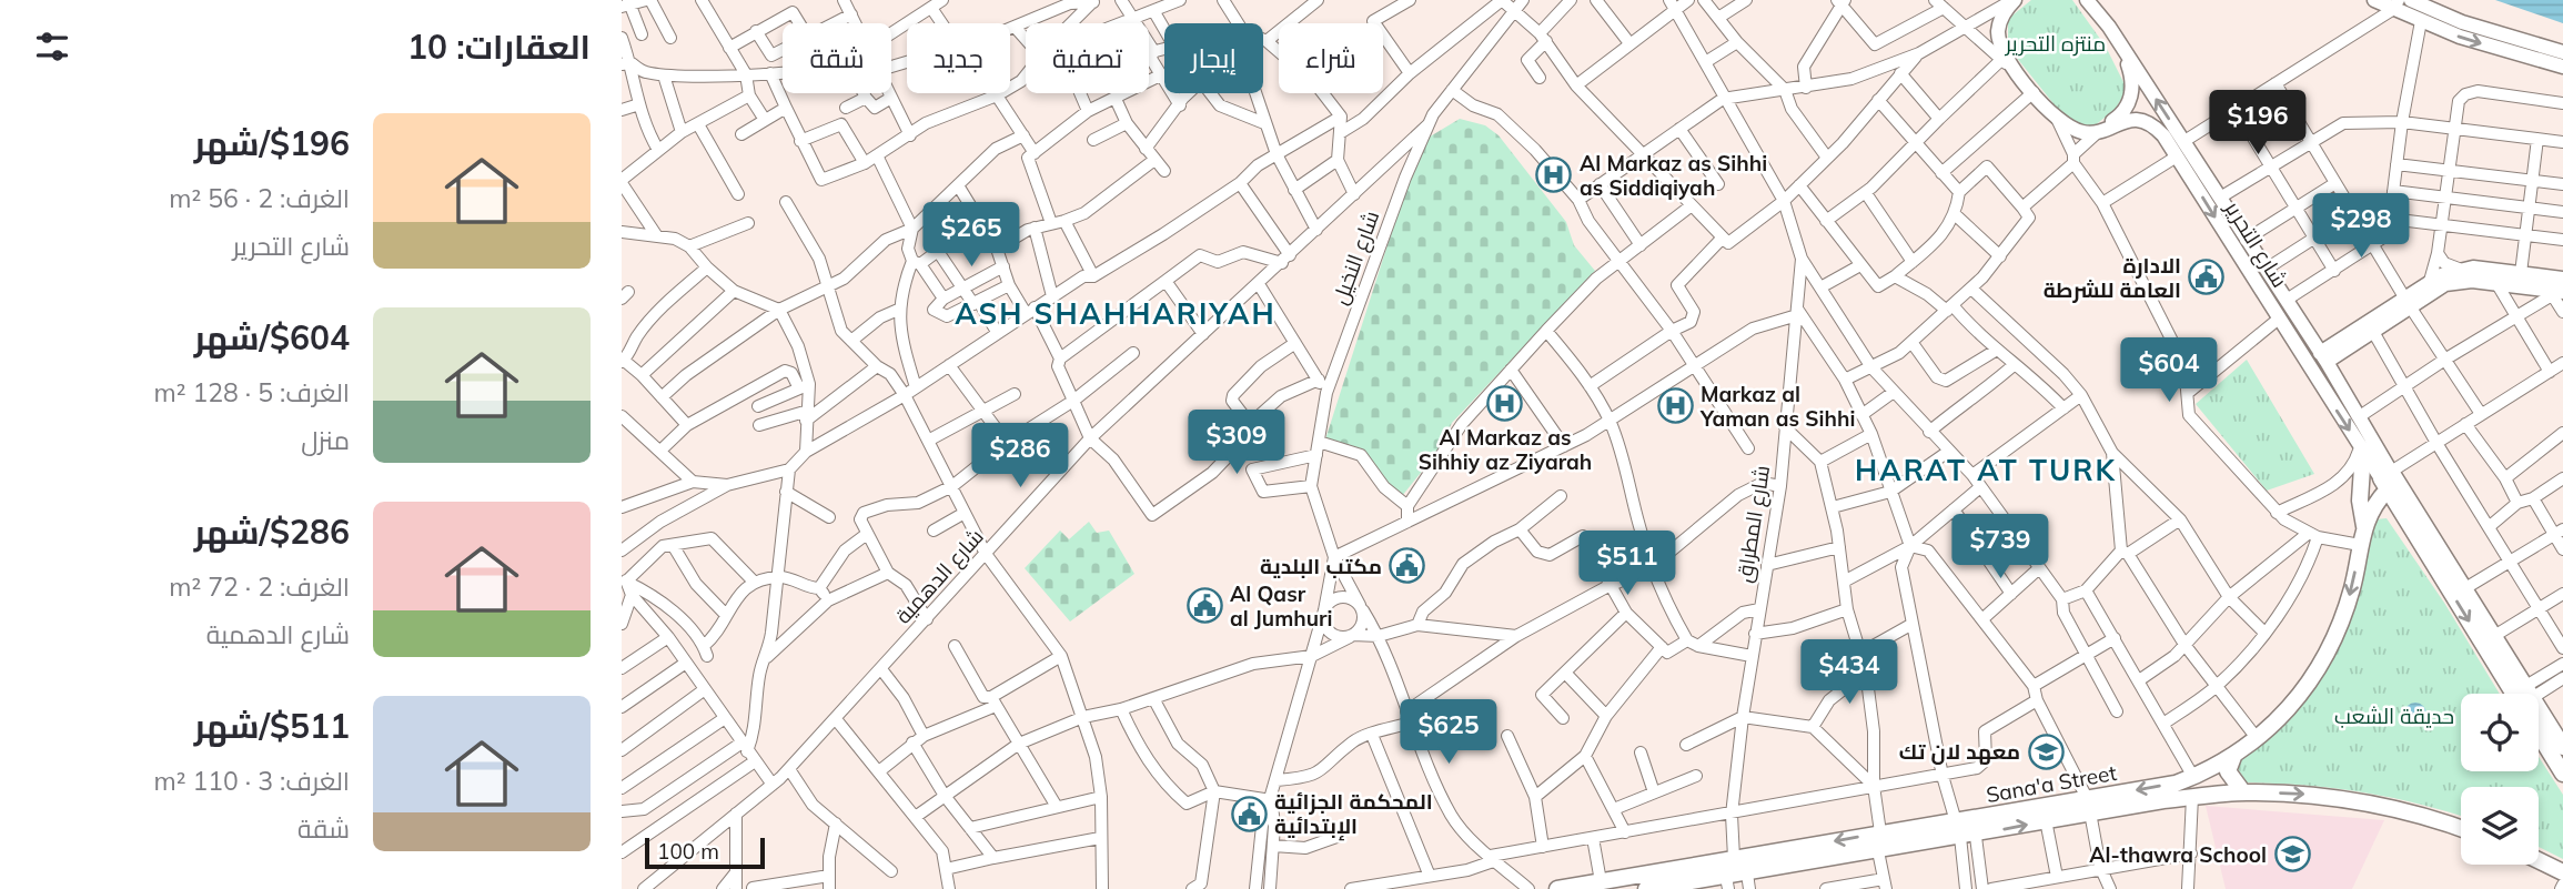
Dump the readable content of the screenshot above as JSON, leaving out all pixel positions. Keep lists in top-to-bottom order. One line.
{"streets":{"highway":["Sana'a Street"],"main road":["شارع التحرير"],"street":["شارع النخيل","شارع المطراق","شارع الدهمية"]},"crossings":[["شارع التحرير","Sana'a Street"],["شارع النخيل","شارع الدهمية"],["شارع المطراق","Sana'a Street"]],"districts":["ASH SHAHHARIYAH","HARAT AT TURK"],"parks":["منتزه التحرير","حديقة الشعب"],"places":{"hospital":["Al Markaz as Sihhi as Siddiqiyah","Al Markaz as Sihhiy az Ziyarah","Markaz al Yaman as Sihhi"],"public building":["الادارة العامة للشرطة","مكتب البلدية","Al Qasr al Jumhuri","المحكمة الجزائية الإبتدائية"],"school or university":["معهد لان تك","Al-thawra School"]},"scale_bar":"100 m","page":{"heading":"العقارات: 10","chip":["شراء","إيجار","تصفية","جديد","شقة"],"price":["$196","$298","$265","$604","$309","$286","$739","$511","$434","$625"],"list":[{"name":"$196/شهر","note":"الغرف: 2 · 56 m² · شارع التحرير"},{"name":"$604/شهر","note":"الغرف: 5 · 128 m² · منزل"},{"name":"$286/شهر","note":"الغرف: 2 · 72 m² · شارع الدهمية"},{"name":"$511/شهر","note":"الغرف: 3 · 110 m² · شقة"}],"scale":"100 m"}}
